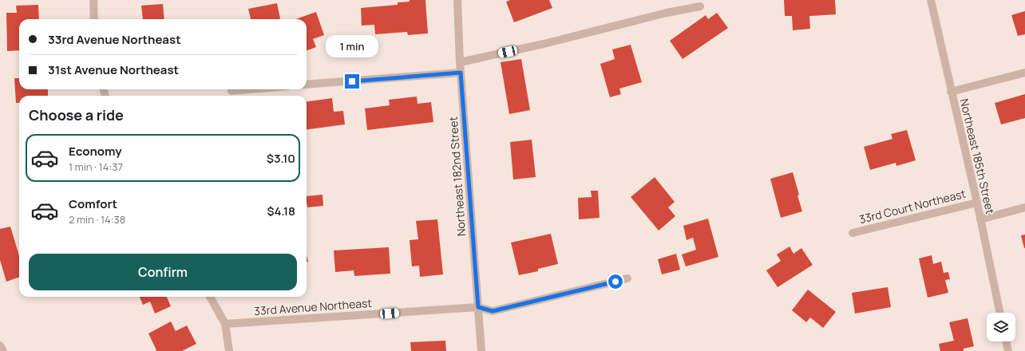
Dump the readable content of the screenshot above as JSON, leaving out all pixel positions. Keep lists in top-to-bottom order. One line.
{"streets":{"street":["Northeast 185th Street","Northeast 182nd Street","33rd Court Northeast","33rd Avenue Northeast"]},"crossings":[["Northeast 185th Street","33rd Court Northeast"],["Northeast 182nd Street","33rd Avenue Northeast"]],"page":{"banner":["33rd Avenue Northeast","31st Avenue Northeast"],"bubble":"1 min","heading":"Choose a ride","list":[{"name":"Economy","note":"1 min · 14:37","value":"$3.10"},{"name":"Comfort","note":"2 min · 14:38","value":"$4.18"}],"buttons":"Confirm"}}
